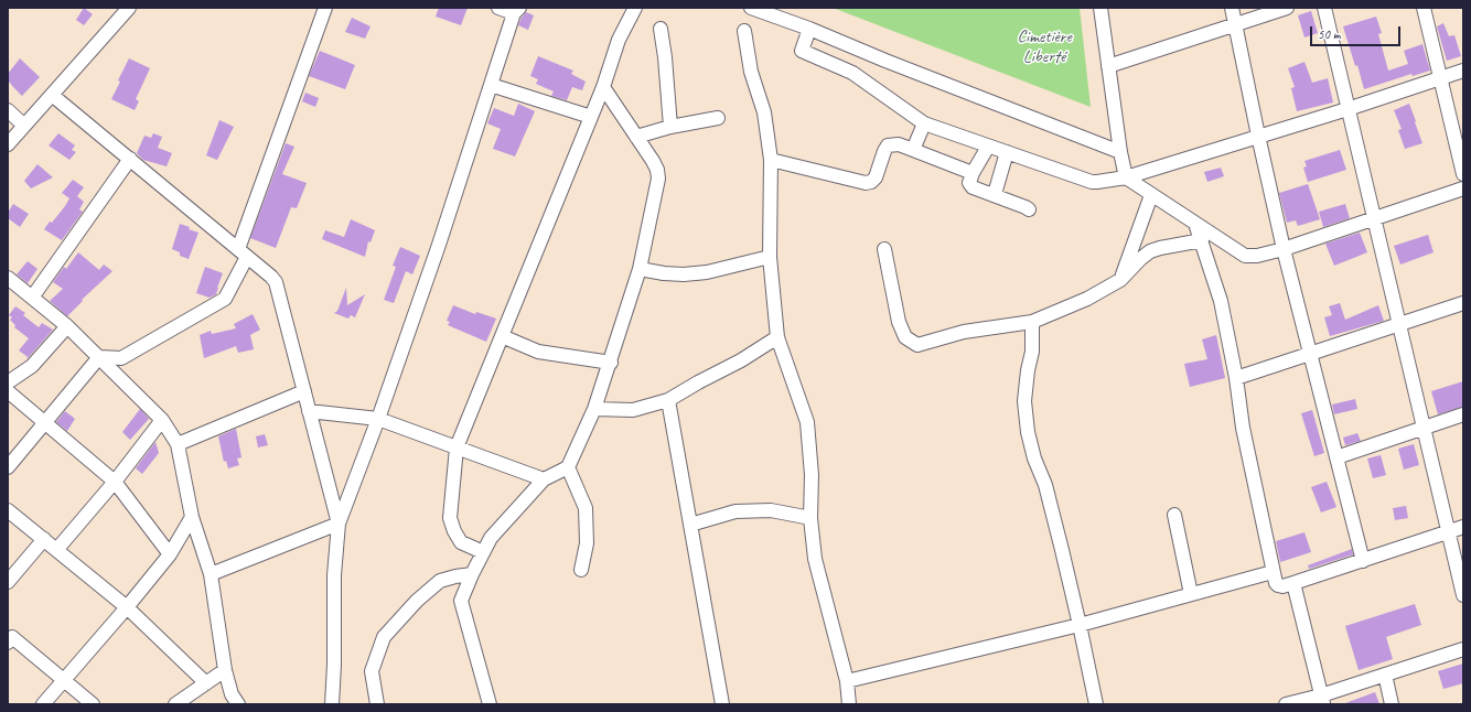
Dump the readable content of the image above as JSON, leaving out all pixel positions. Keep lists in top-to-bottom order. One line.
{"parks":["Cimetière Liberté"],"scale_bar":"50 m"}
